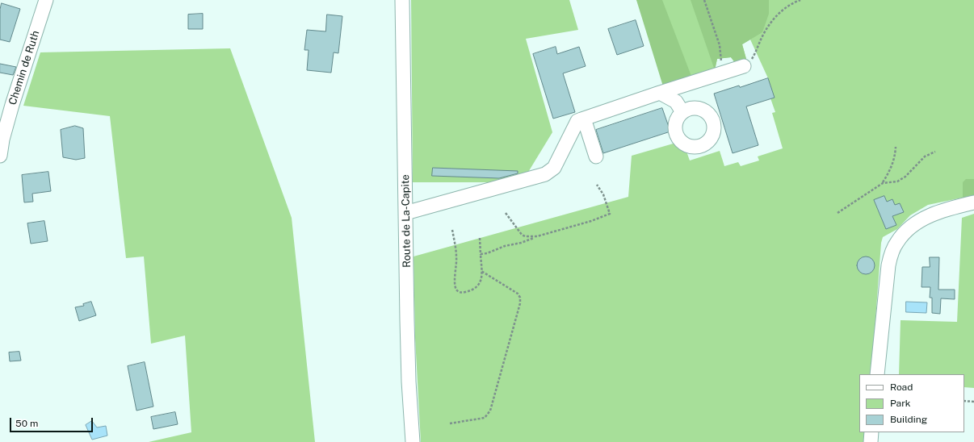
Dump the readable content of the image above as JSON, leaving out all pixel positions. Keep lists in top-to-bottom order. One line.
{"streets":{"street":["Chemin de Ruth","Route de La-Capite"]},"legend":["Road","Park","Building"],"scale_bar":"50 m"}
